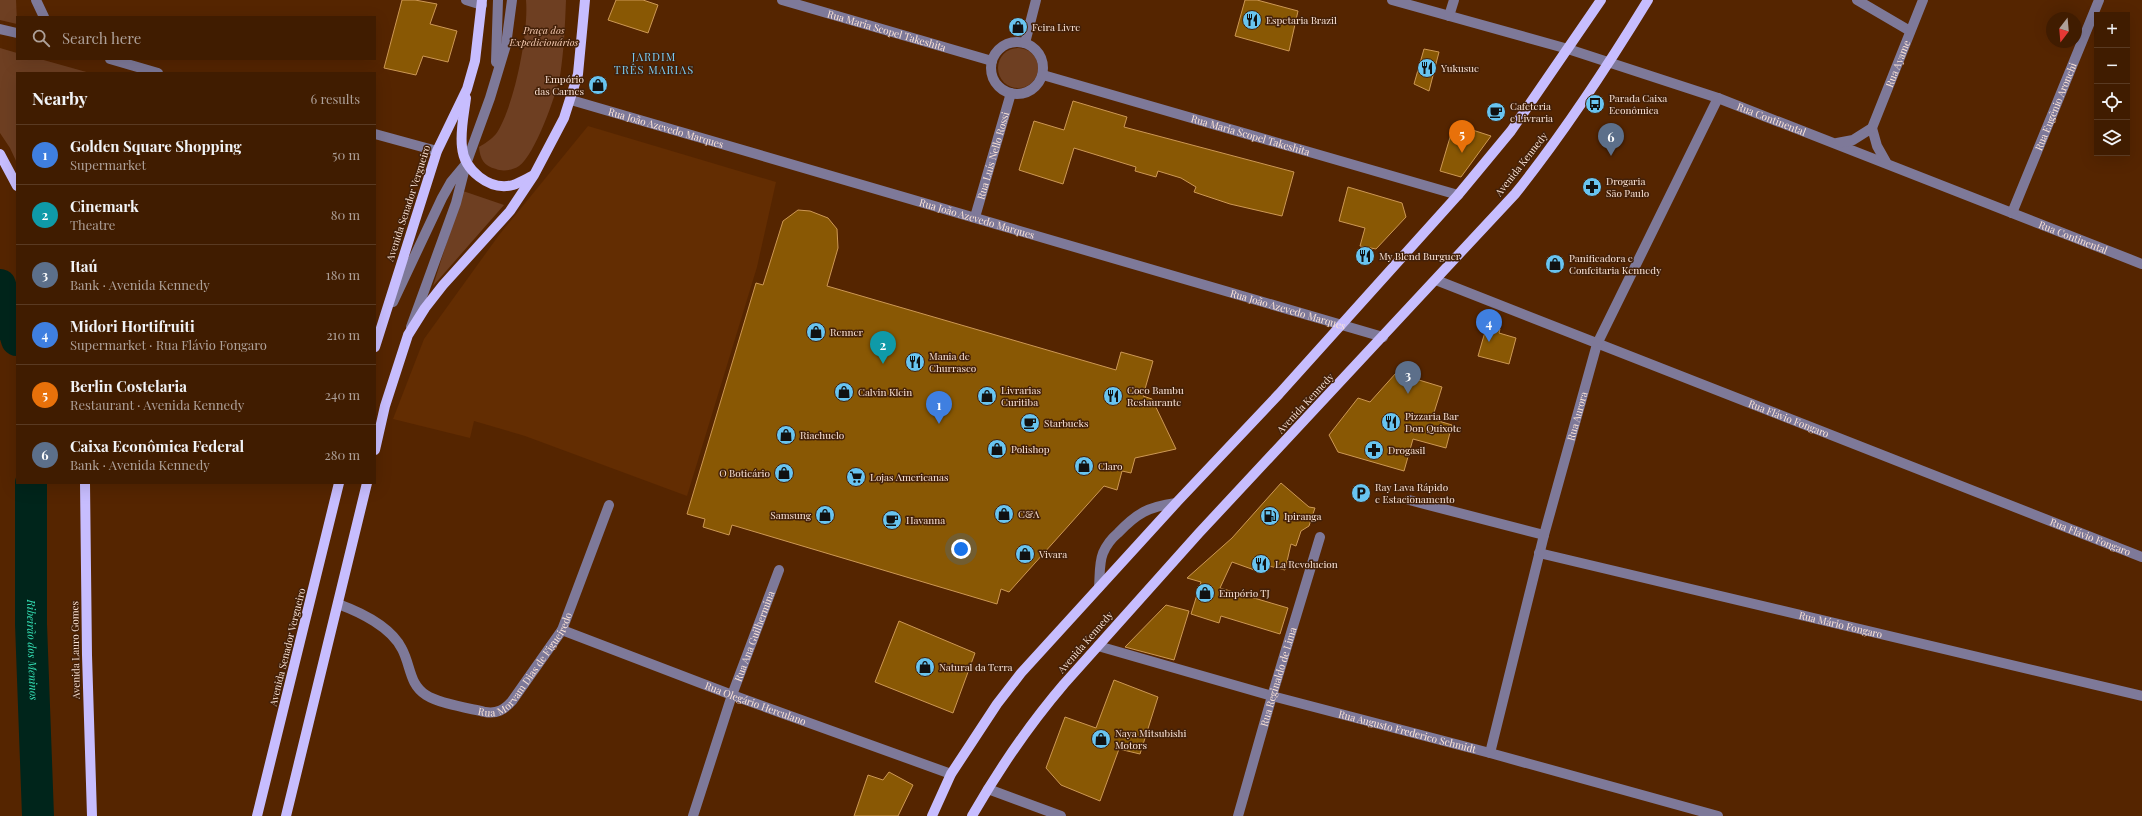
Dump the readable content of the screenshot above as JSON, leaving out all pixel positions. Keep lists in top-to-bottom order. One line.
{"streets":{"main road":["Avenida Kennedy","Avenida Senador Vergueiro","Avenida Lauro Gomes"],"street":["Rua Maria Scopel Takeshita","Rua Ayame","Rua Eugênio Aronchi","Rua Continental","Rua João Azevedo Marques","Rua Luís Nello Rossi","Rua Aurora","Rua Flávio Fongaro","Rua Mário Fongaro","Rua Ana Guilhermina","Rua Morvam Dias de Figueiredo","Rua Reginaldo de Lima","Rua Olegário Herculano","Rua Augusto Frederico Schmidt"]},"crossings":[["Rua Maria Scopel Takeshita","Rua Luís Nello Rossi"],["Rua Eugênio Aronchi","Rua Continental"],["Rua Continental","Avenida Kennedy"],["Rua Continental","Rua Aurora"],["Rua João Azevedo Marques","Rua Luís Nello Rossi"],["Rua João Azevedo Marques","Avenida Kennedy"],["Avenida Kennedy","Rua Flávio Fongaro"],["Avenida Kennedy","Rua Augusto Frederico Schmidt"],["Rua Aurora","Rua Flávio Fongaro"],["Rua Aurora","Rua Mário Fongaro"],["Rua Aurora","Rua Augusto Frederico Schmidt"],["Rua Ana Guilhermina","Rua Olegário Herculano"],["Rua Morvam Dias de Figueiredo","Rua Olegário Herculano"],["Rua Reginaldo de Lima","Rua Augusto Frederico Schmidt"]],"districts":["JARDIM TRÊS MARIAS"],"water":["Ribeirão dos Meninos"],"parks":["Praça dos Expedicionários"],"places":{"restaurant":["Espetaria Brazil","Yukusue","My Blend Burguer","Mania de Churrasco","Coco Bambu Restaurante","Pizzaria Bar Don Quixote","La Revolucion"],"shop":["Feira Livre","Empório das Carnes","Panificadora e Confeitaria Kennedy","Renner","Calvin Klein","Livrarias Curitiba","Riachuelo","Polishop","Claro","O Boticário","C&A","Samsung","Vivara","Empório TJ","Natural da Terra","Naya Mitsubishi Motors"],"bus stop":["Parada Caixa Econômica"],"cafe":["Cafeteria e Livraria","Starbucks","Havanna"],"pharmacy":["Drogaria São Paulo","Drogasil"],"supermarket":["Lojas Americanas"],"parking":["Ray Lava Rápido e Estacionamento"],"fuel station":["Ipiranga"]},"north":"bottom","page":{"map_buttons":["+","−"],"search":"Search here","heading":["Nearby","6 results"],"pins":["5","6","4","2","3","1"],"list":[{"mark":"1","name":"Golden Square Shopping","note":"Supermarket","value":"50 m"},{"mark":"2","name":"Cinemark","note":"Theatre","value":"80 m"},{"mark":"3","name":"Itaú","note":"Bank · Avenida Kennedy","value":"180 m"},{"mark":"4","name":"Midori Hortifruiti","note":"Supermarket · Rua Flávio Fongaro","value":"210 m"},{"mark":"5","name":"Berlin Costelaria","note":"Restaurant · Avenida Kennedy","value":"240 m"},{"mark":"6","name":"Caixa Econômica Federal","note":"Bank · Avenida Kennedy","value":"280 m"}]}}
